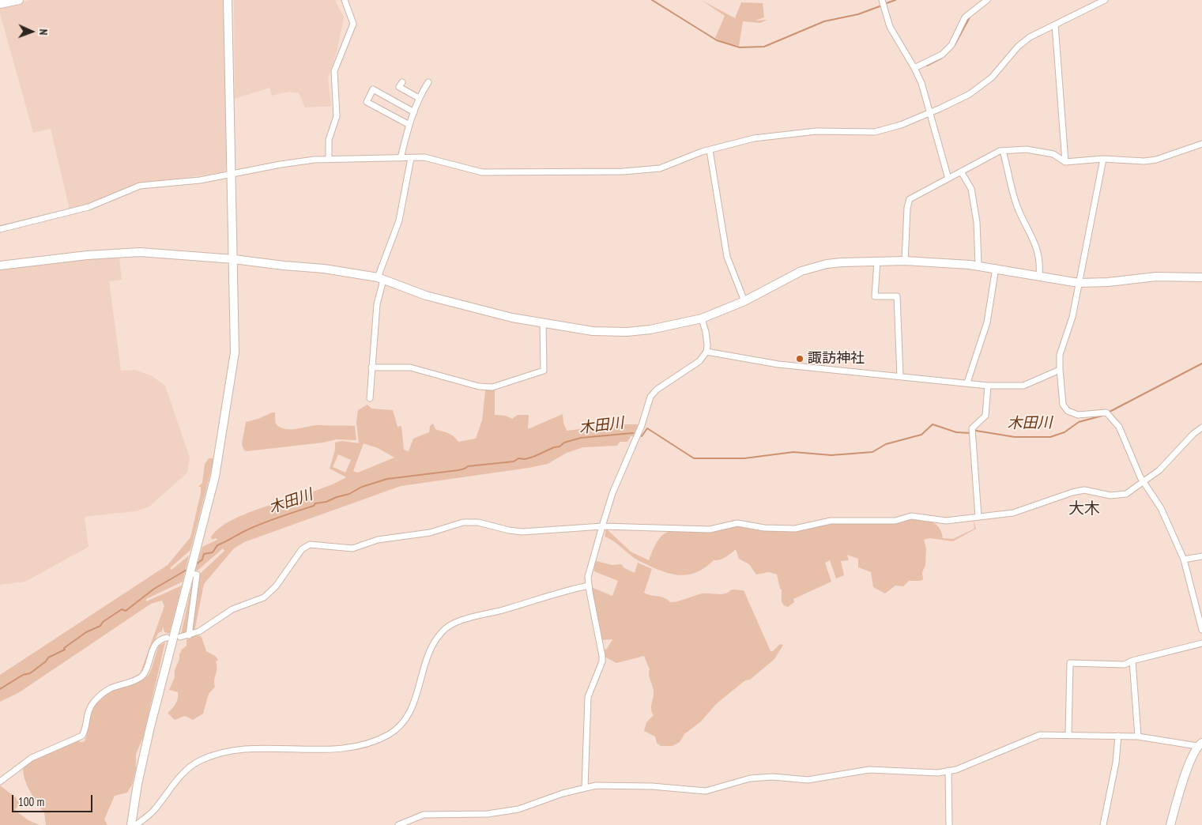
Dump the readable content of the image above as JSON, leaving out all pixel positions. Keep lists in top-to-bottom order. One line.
{"districts":["大木"],"water":["木田川"],"places":["諏訪神社"],"scale_bar":"100 m","north":"right"}
